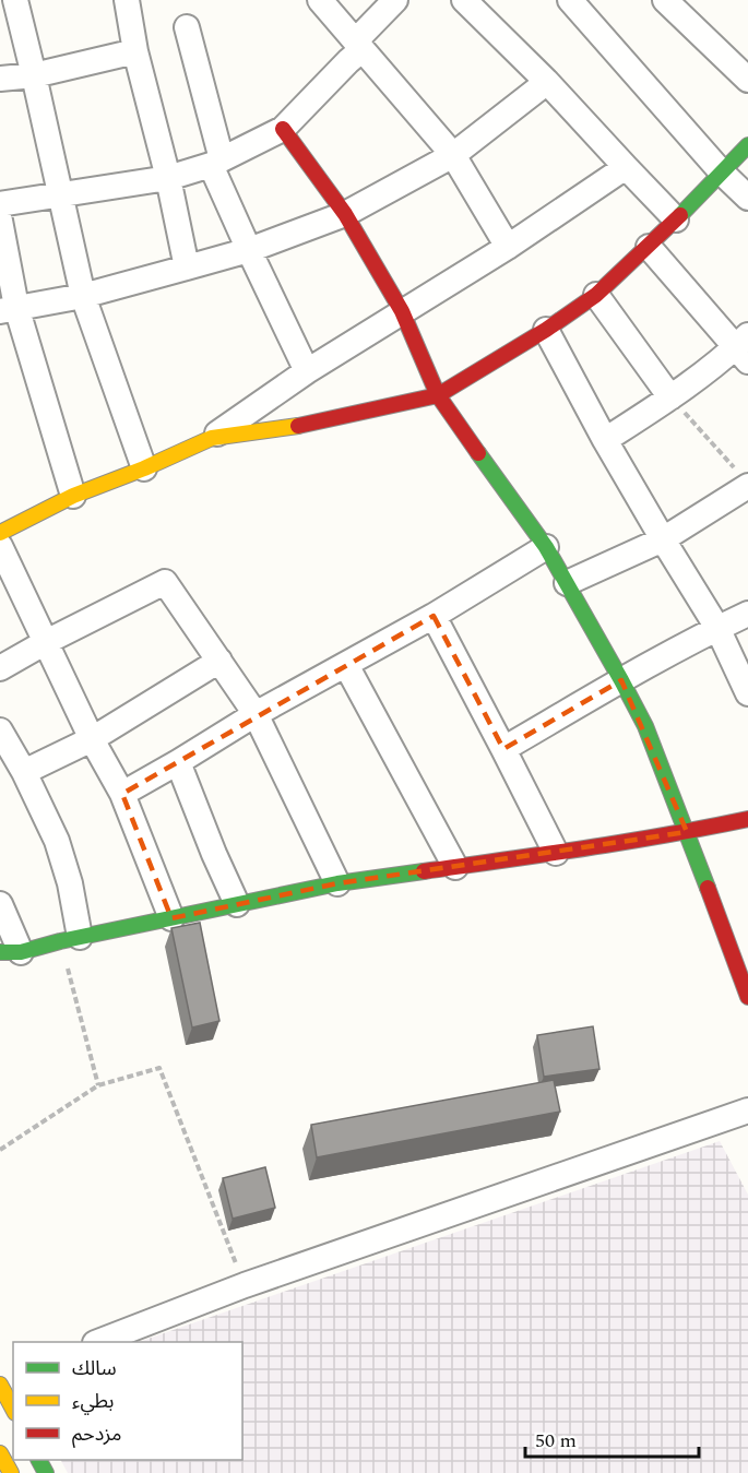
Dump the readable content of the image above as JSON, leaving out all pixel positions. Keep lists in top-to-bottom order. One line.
{"legend":["سالك","بطيء","مزدحم"],"scale_bar":"50 m"}
